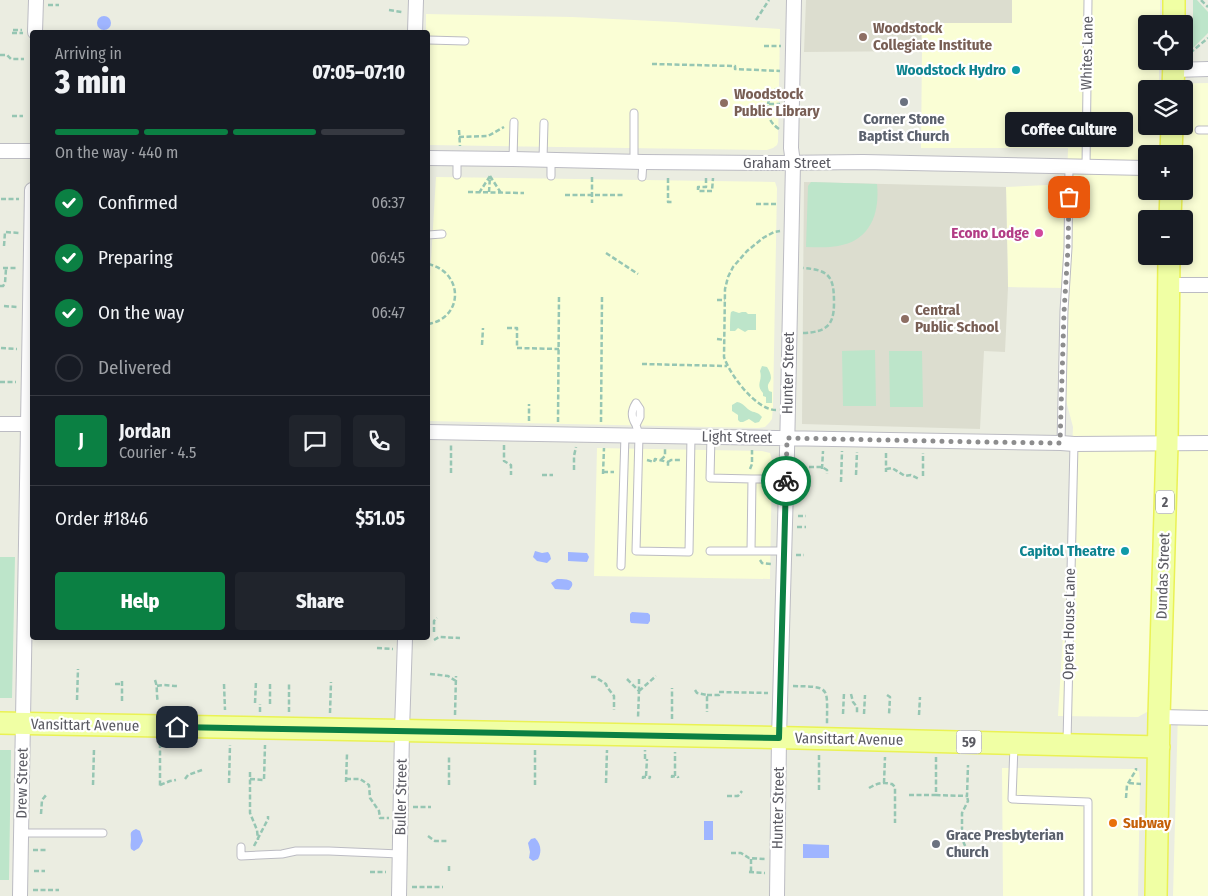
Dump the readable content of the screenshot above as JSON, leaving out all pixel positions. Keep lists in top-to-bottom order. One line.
{"streets":{"main road":["2","Dundas Street","Vansittart Avenue","59"],"street":["Graham Street","Hunter Street","Light Street","Drew Street","Buller Street"],"lane":["Whites Lane","Opera House Lane"]},"crossings":[["Whites Lane","Graham Street"],["Graham Street","Hunter Street"],["Graham Street","Opera House Lane"],["Hunter Street","Light Street"],["Hunter Street","Vansittart Avenue"],["Light Street","Dundas Street"],["Light Street","Opera House Lane"],["Dundas Street","Vansittart Avenue"],["Opera House Lane","Vansittart Avenue"],["Vansittart Avenue","Drew Street"],["Vansittart Avenue","Buller Street"]],"places":["Woodstock Collegiate Institute","Woodstock Hydro","Corner Stone Baptist Church","Woodstock Public Library","Coffee Culture","Econo Lodge","Central Public School","Capitol Theatre","Subway","Grace Presbyterian Church"],"page":{"map_buttons":["+","−"],"heading":["3 min","Arriving in","07:05–07:10"],"panel":["Jordan","Courier · 4.5","Order #1846","$51.05"],"bubble":"Coffee Culture","bar":"On the way · 440 m","list":[["Confirmed","06:37"],["Preparing","06:45"],["On the way","06:47"],"Delivered"],"round":"J","buttons":["Help","Share"]}}
